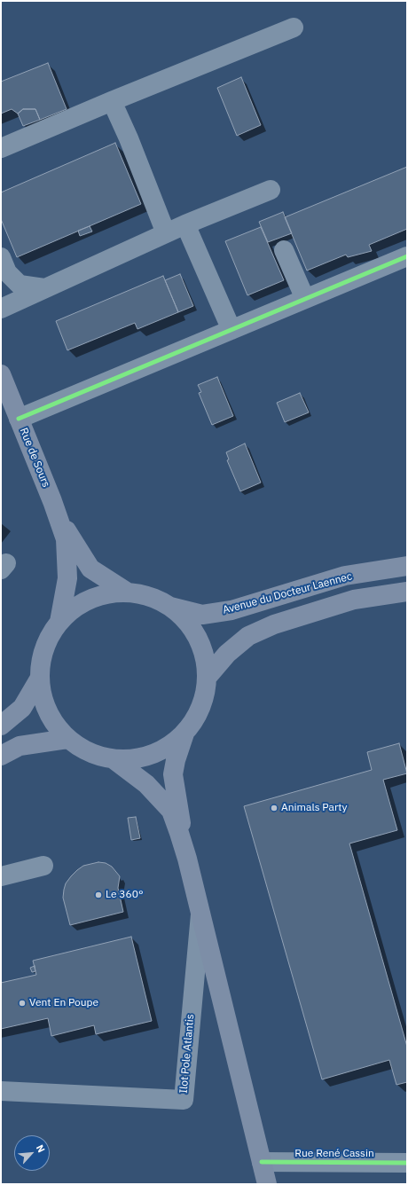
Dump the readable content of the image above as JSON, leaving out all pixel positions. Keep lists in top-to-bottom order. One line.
{"streets":{"main road":["Rue de Sours","Avenue du Docteur Laennec"],"street":["Ilot Pole Atlantis","Rue René Cassin"]},"places":["Animals Party","Le 360°","Vent En Poupe"],"north":"top right"}
